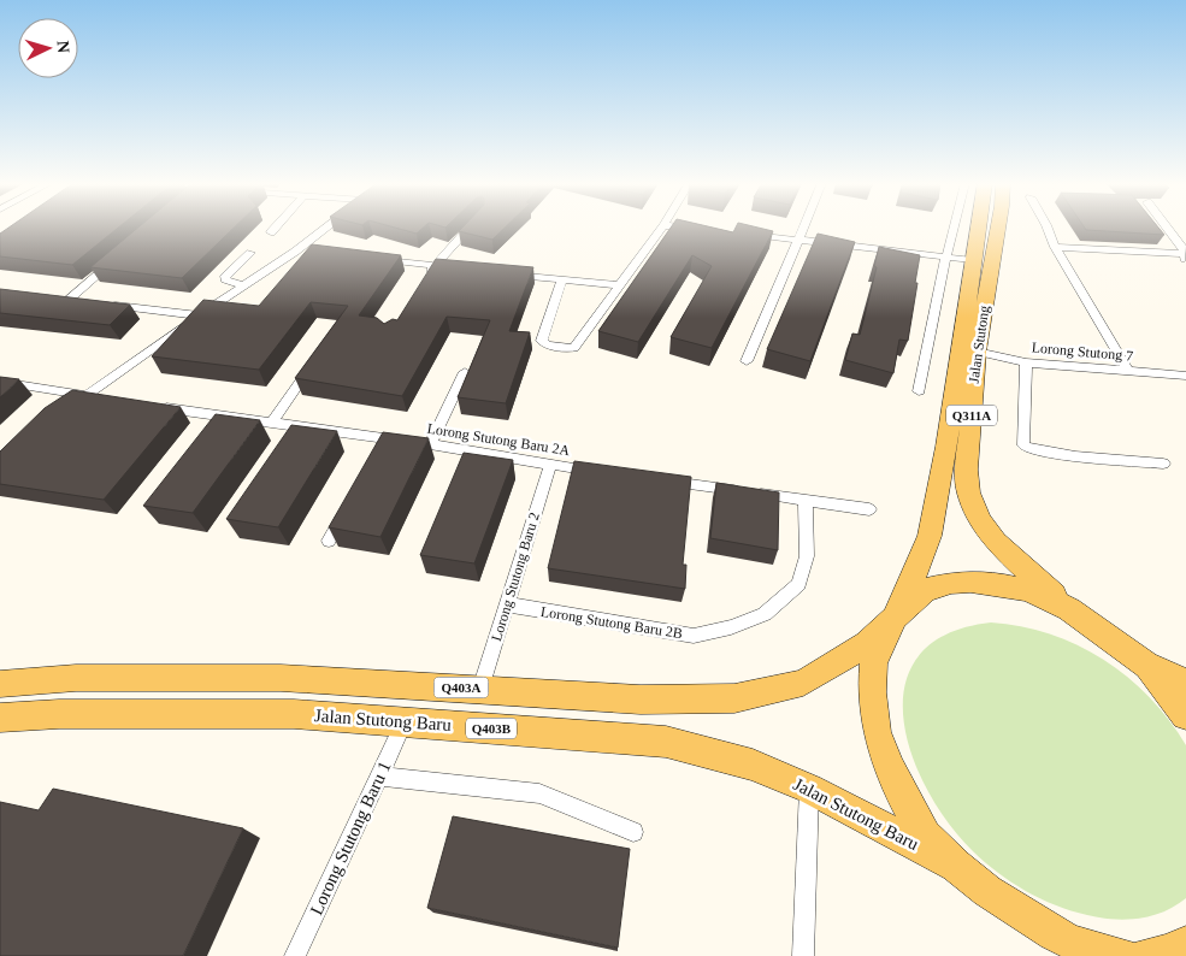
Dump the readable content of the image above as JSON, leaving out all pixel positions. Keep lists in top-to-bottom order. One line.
{"streets":{"main road":["Jalan Stutong","Q311A","Q403A","Jalan Stutong Baru","Q403B"],"street":["Lorong Stutong 7","Lorong Stutong Baru 2A","Lorong Stutong Baru 2","Lorong Stutong Baru 2B","Lorong Stutong Baru 1"]},"crossings":[["Jalan Stutong","Lorong Stutong 7"],["Jalan Stutong","Q403A"],["Jalan Stutong","Jalan Stutong Baru"],["Lorong Stutong Baru 2A","Lorong Stutong Baru 2"],["Lorong Stutong Baru 2","Lorong Stutong Baru 2B"],["Lorong Stutong Baru 2","Q403A"],["Jalan Stutong Baru","Lorong Stutong Baru 1"]],"north":"right"}
